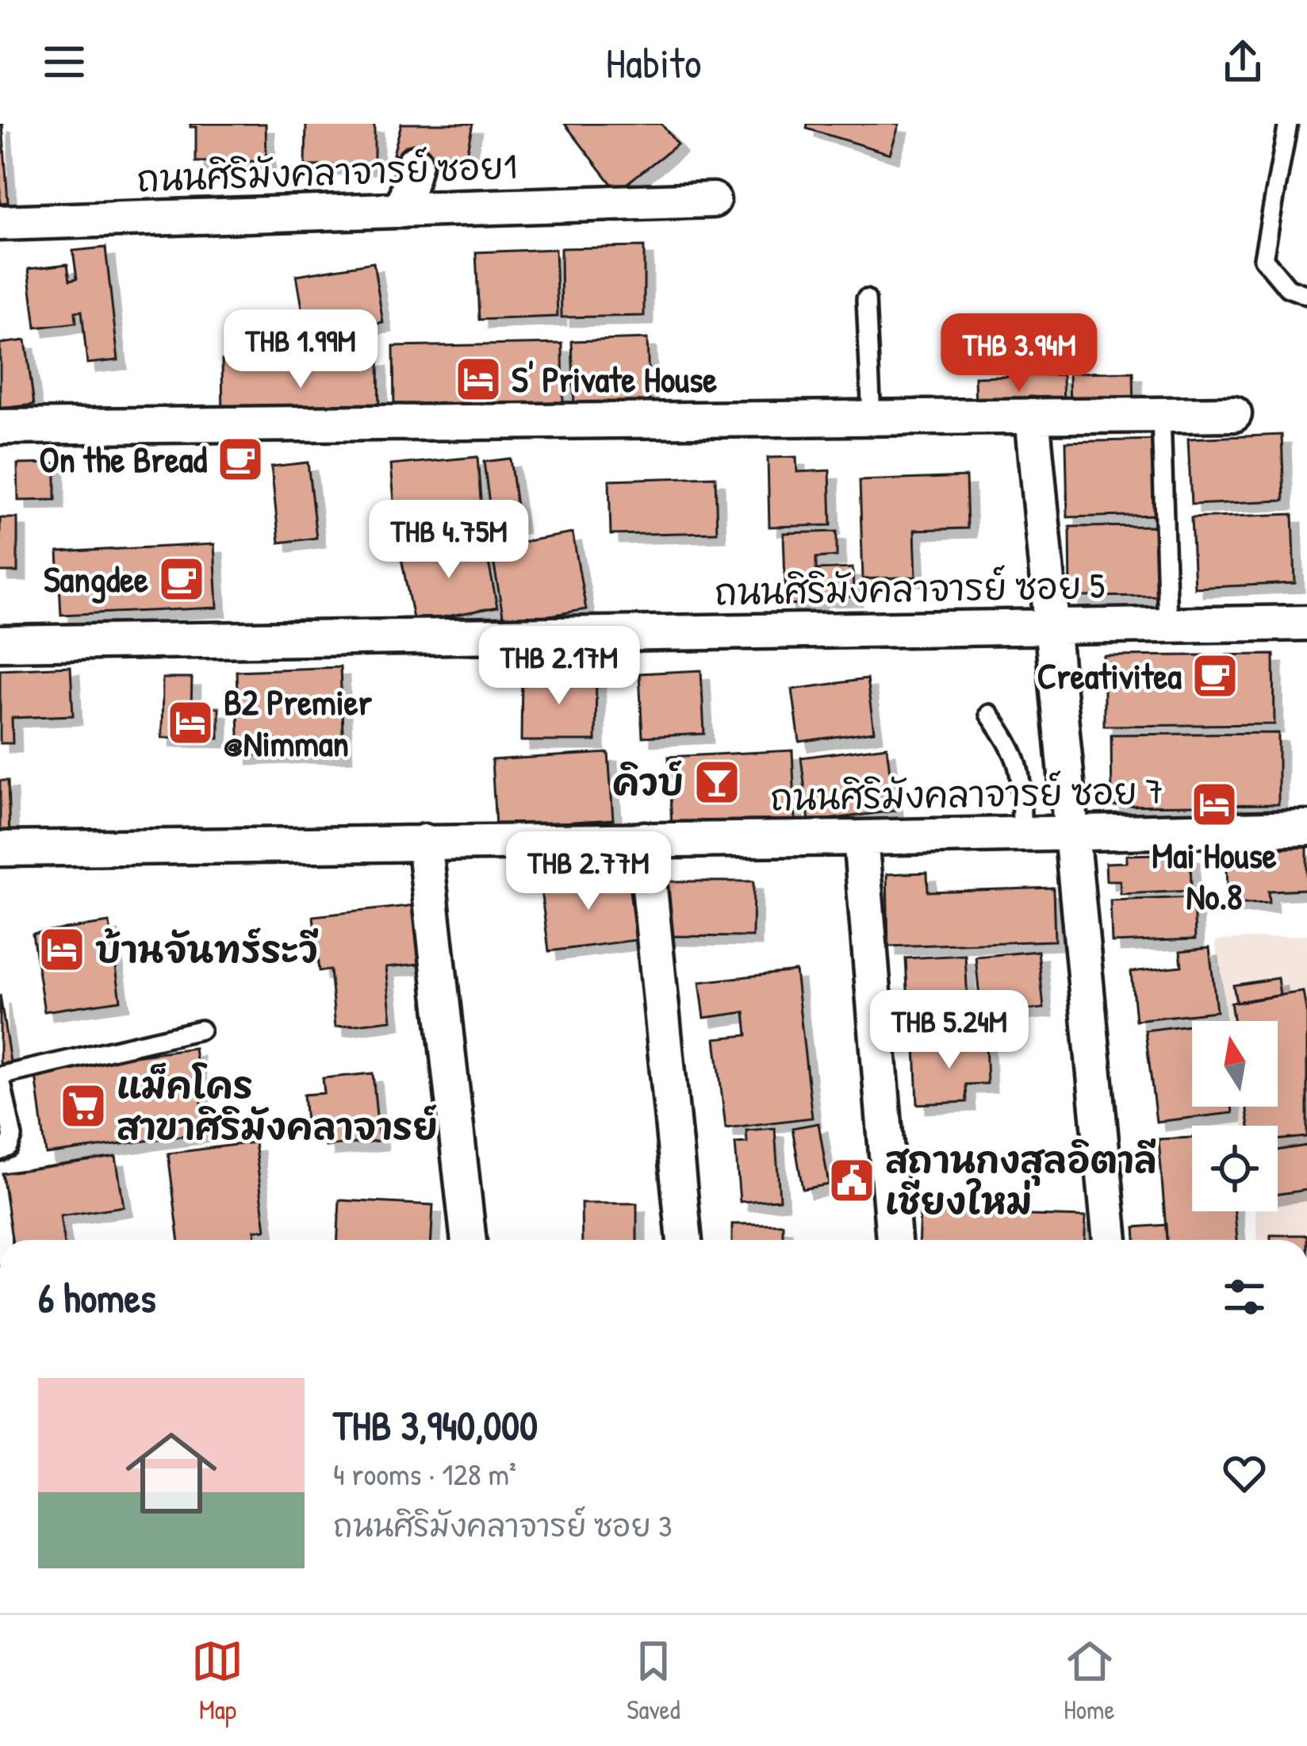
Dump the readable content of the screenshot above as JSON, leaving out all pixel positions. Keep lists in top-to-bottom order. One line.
{"streets":{"street":["ถนนศิริมังคลาจารย์ ซอย1","ถนนศิริมังคลาจารย์ ซอย 5","ถนนศิริมังคลาจารย์ ซอย 7"]},"places":{"hotel":["S' Private House","B2 Premier @Nimman","Mai House No.8","บ้านจันทร์ระวี"],"cafe":["On the Bread","Sangdee","Creativitea"],"bar":["คิวบ์"],"supermarket":["แม็คโคร สาขาศิริมังคลาจารย์"],"public building":["สถานกงสุลอิตาลี เชียงใหม่"]},"north":"top","page":{"header":"Habito","price":["THB 1.99M","THB 3.94M","THB 4.75M","THB 2.17M","THB 2.77M","THB 5.24M"],"heading":"6 homes","list":[{"name":"THB 3,940,000","note":"4 rooms · 128 m² · ถนนศิริมังคลาจารย์ ซอย 3"}],"tabs":["Map","Saved","Home"]}}
